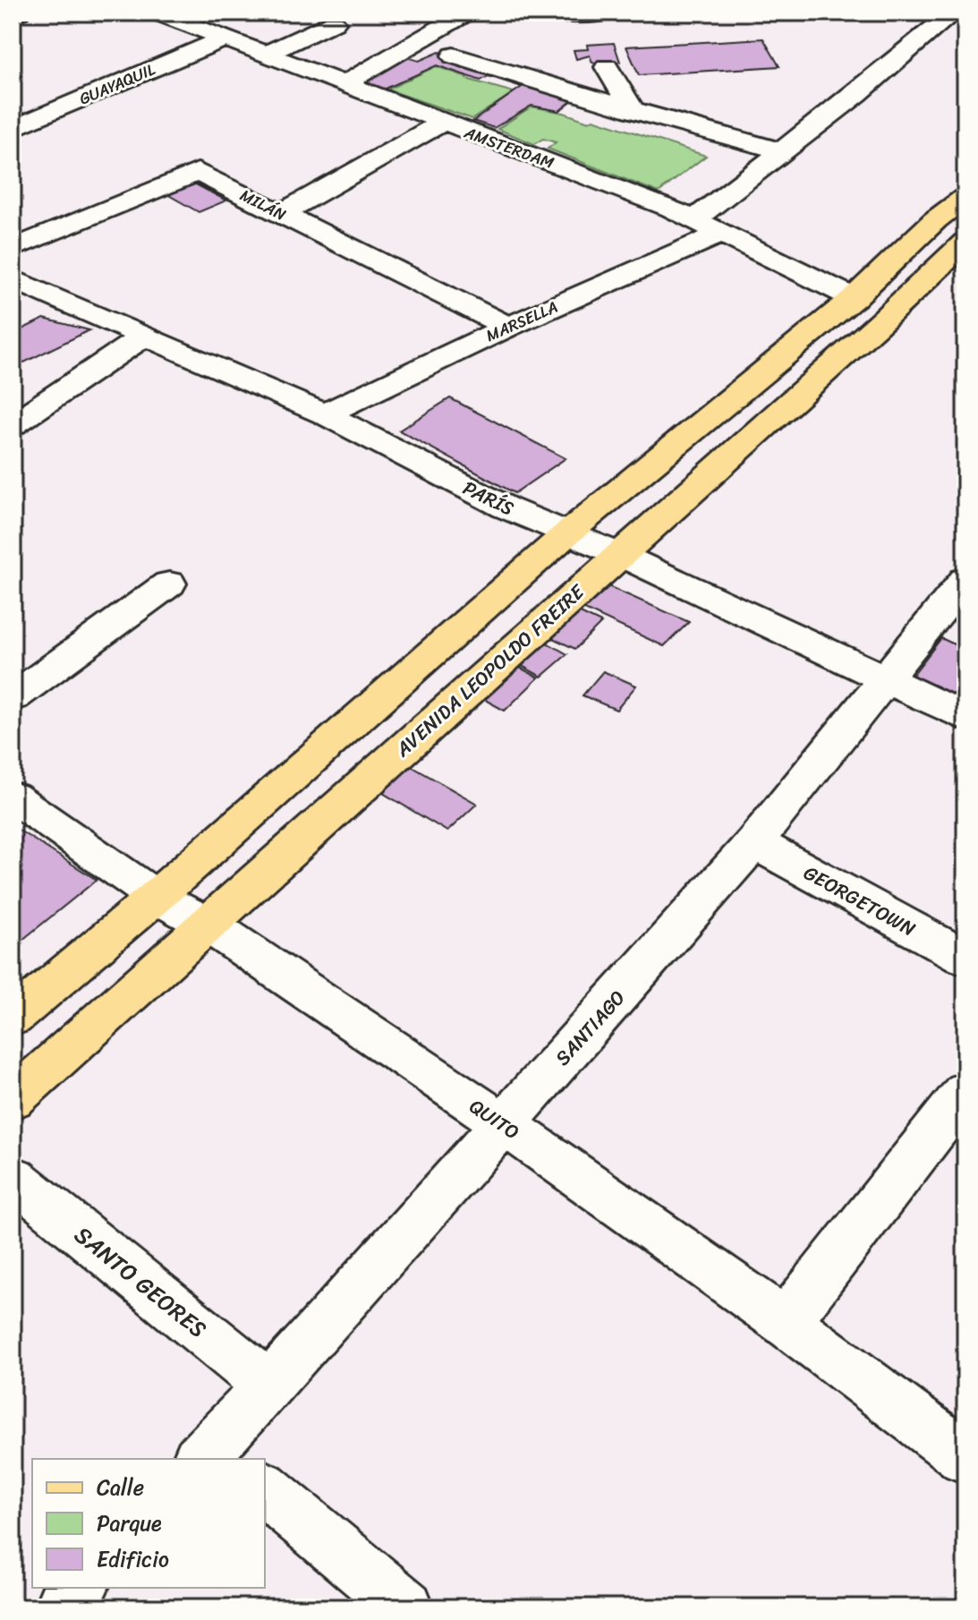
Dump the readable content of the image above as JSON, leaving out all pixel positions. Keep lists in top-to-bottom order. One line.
{"streets":{"main road":["AVENIDA LEOPOLDO FREIRE"],"street":["GUAYAQUIL","AMSTERDAM","MILÁN","MARSELLA","PARÍS","GEORGETOWN","SANTIAGO","QUITO","SANTO GEORES"]},"crossings":[["GUAYAQUIL","AMSTERDAM"],["AMSTERDAM","MARSELLA"],["MILÁN","MARSELLA"],["MARSELLA","PARÍS"],["PARÍS","AVENIDA LEOPOLDO FREIRE"],["PARÍS","SANTIAGO"],["AVENIDA LEOPOLDO FREIRE","QUITO"],["GEORGETOWN","SANTIAGO"],["SANTIAGO","QUITO"],["SANTIAGO","SANTO GEORES"]],"legend":["Calle","Parque","Edificio"]}
